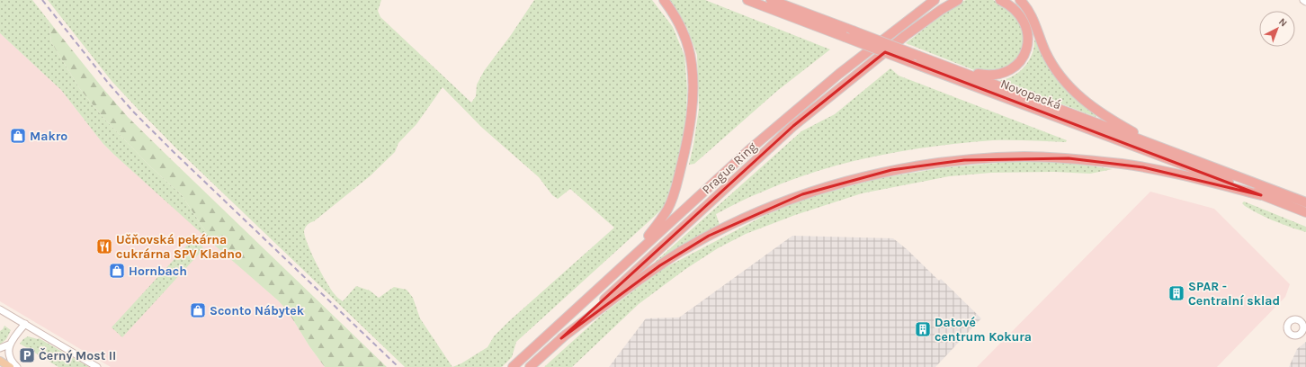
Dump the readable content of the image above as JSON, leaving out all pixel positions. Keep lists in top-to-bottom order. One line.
{"streets":{"highway":["Novopacká","Prague Ring"]},"places":{"shop":["Makro","Hornbach","Sconto Nábytek"],"restaurant":["Učňovská pekárna cukrárna SPV Kladno"],"building":["SPAR - Centralní sklad","Datové centrum Kokura"],"parking":["Černý Most II"]},"north":"top right"}
